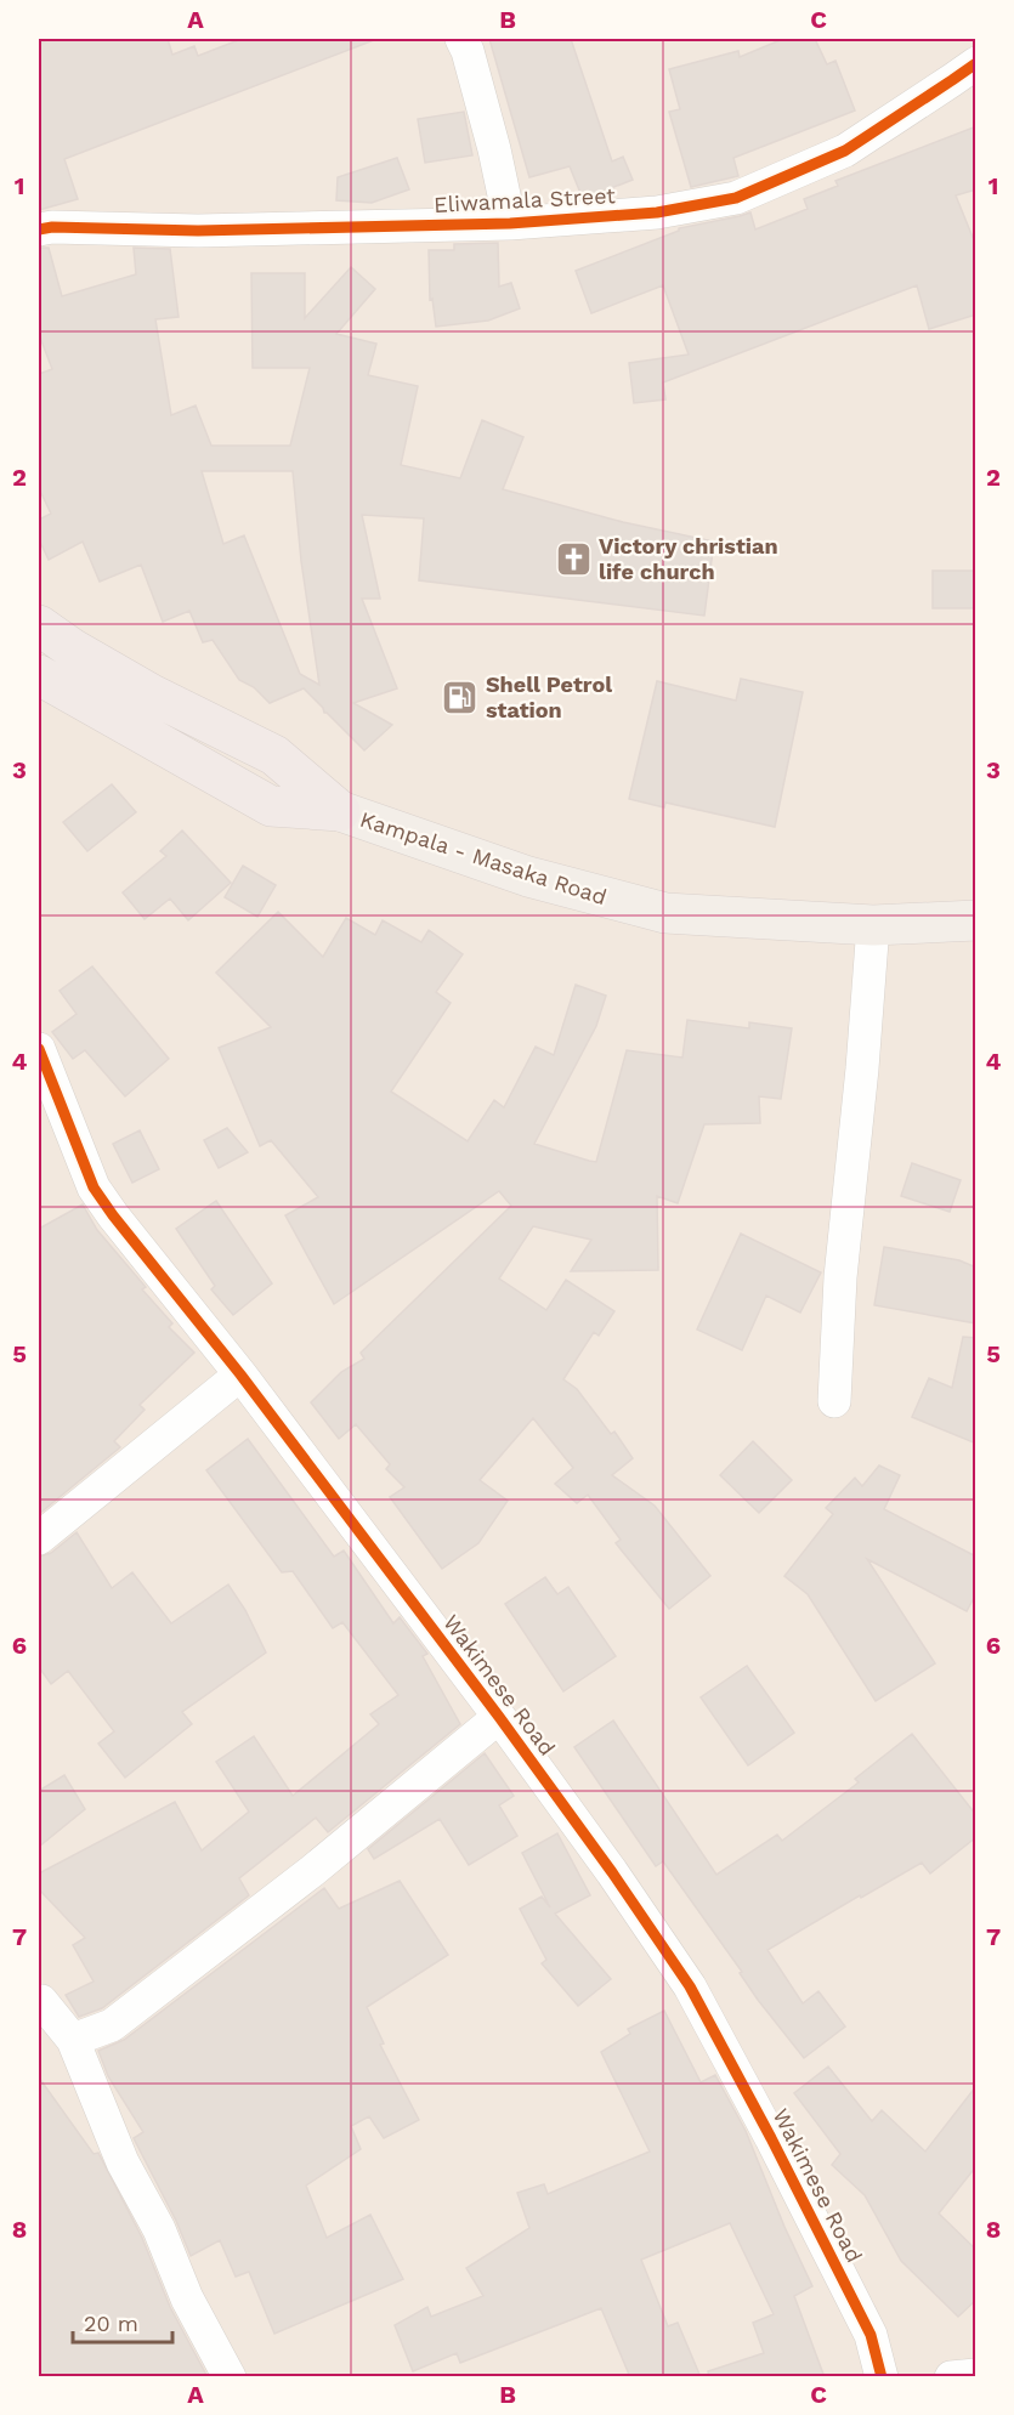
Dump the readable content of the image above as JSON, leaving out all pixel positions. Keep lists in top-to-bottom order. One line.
{"streets":{"highway":["Kampala - Masaka Road"],"street":["Eliwamala Street","Wakimese Road"]},"places":{"church":["Victory christian life church"],"fuel station":["Shell Petrol station"]},"scale_bar":"20 m","grid":{"columns":["A","B","C"],"rows":["1","2","3","4","5","6","7","8"]}}
